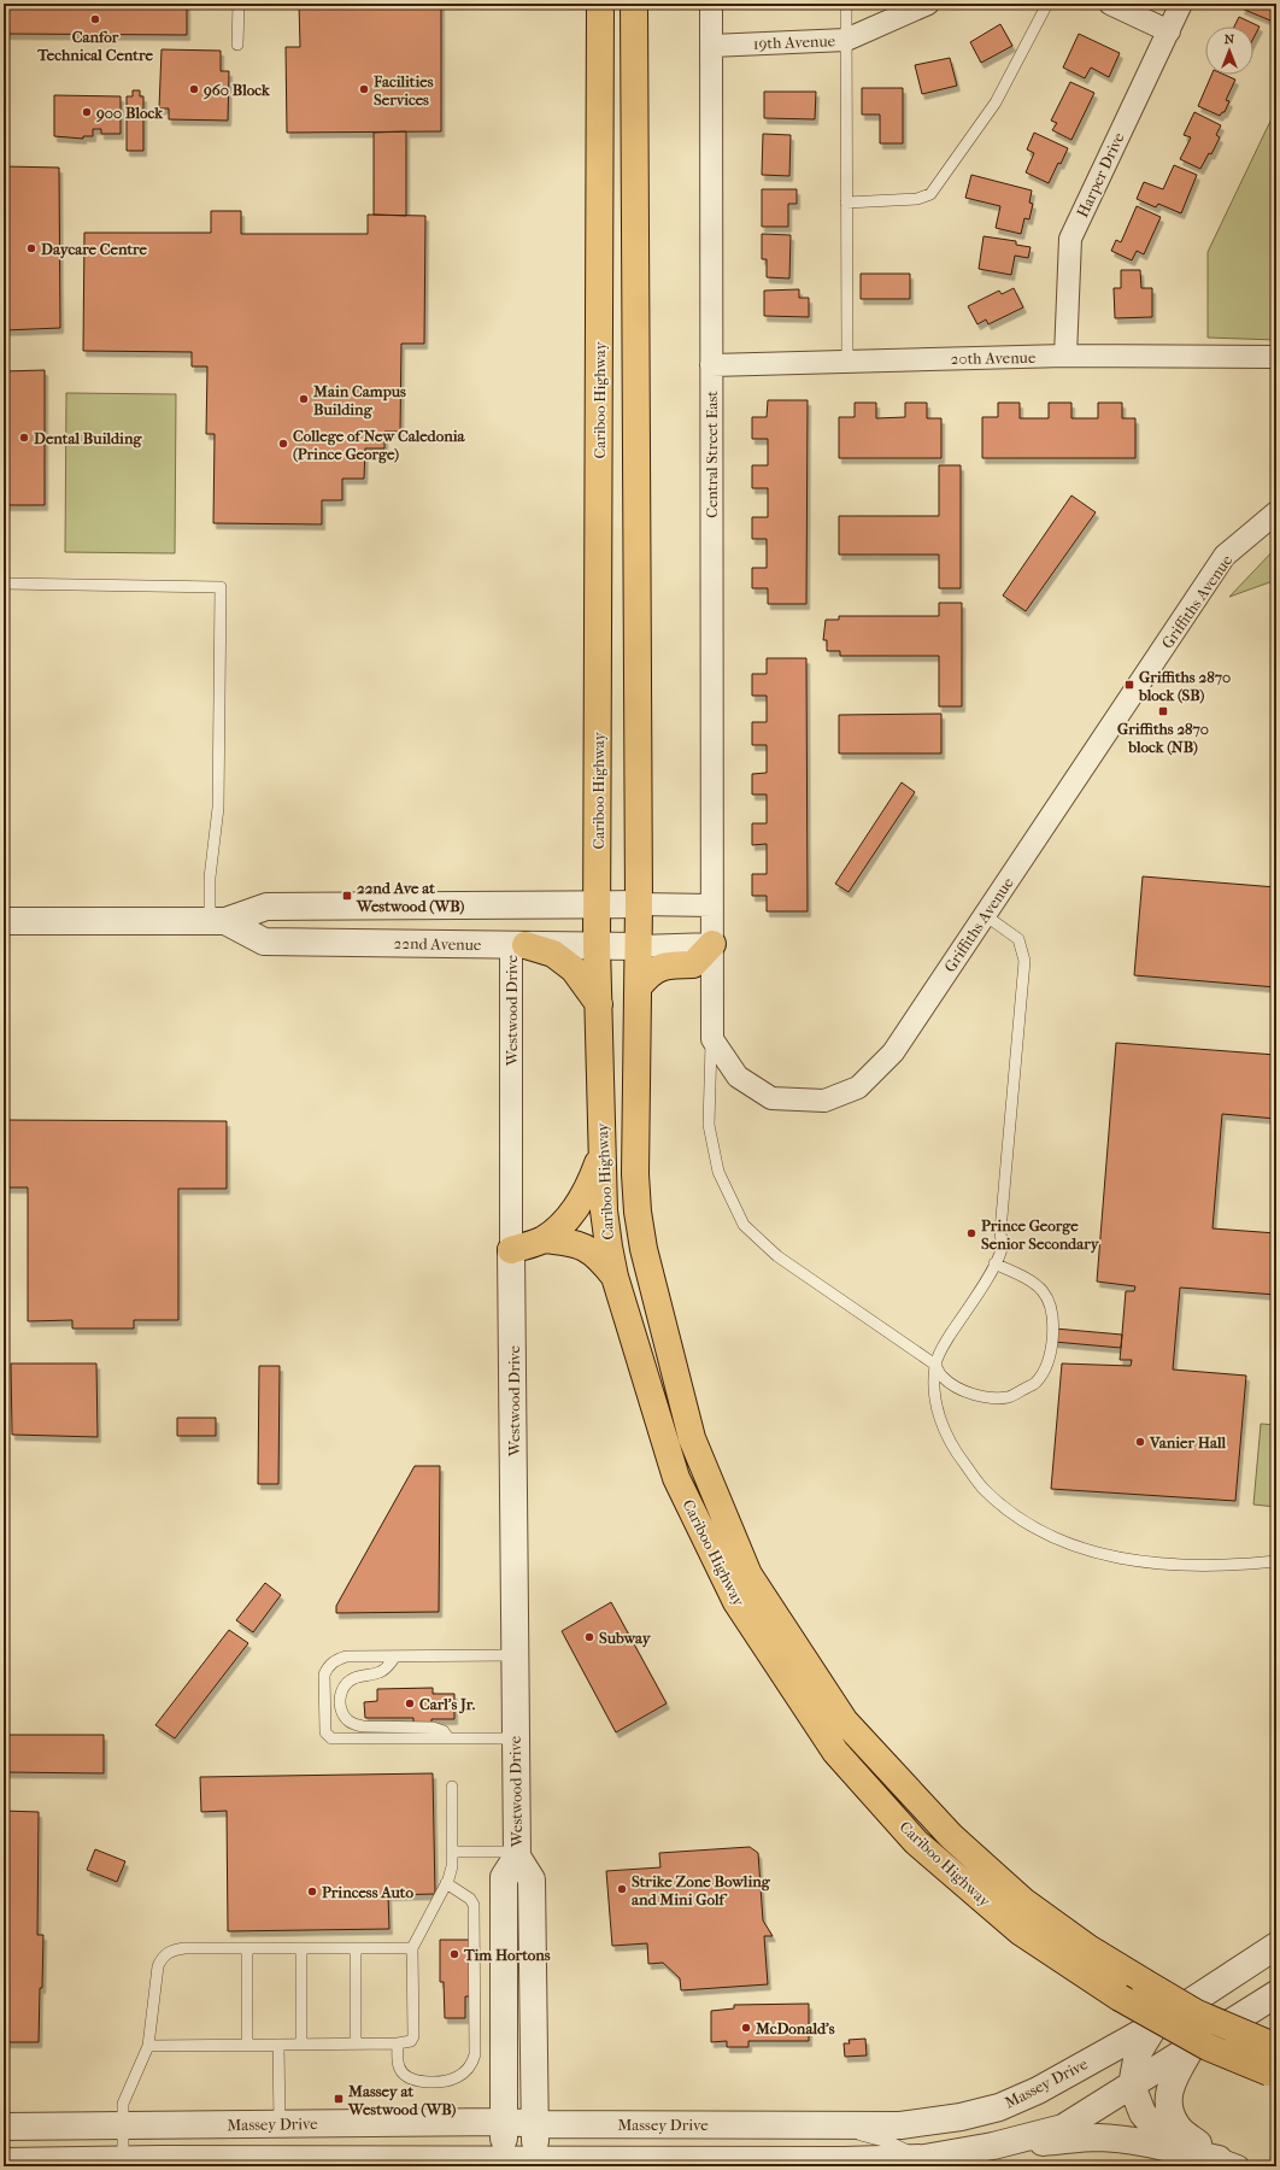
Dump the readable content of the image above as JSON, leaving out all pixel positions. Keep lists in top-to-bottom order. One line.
{"streets":{"highway":["Cariboo Highway"],"street":["19th Avenue","Harper Drive","20th Avenue","Central Street East","Griffiths Avenue","22nd Avenue","Westwood Drive","Massey Drive"]},"crossings":[["19th Avenue","Central Street East"],["Harper Drive","20th Avenue"],["20th Avenue","Central Street East"],["Cariboo Highway","22nd Avenue"],["Central Street East","22nd Avenue"],["22nd Avenue","Westwood Drive"],["Westwood Drive","Massey Drive"]],"places":{"other":["Canfor Technical Centre","960 Block","Facilities Services","900 Block","Daycare Centre","Main Campus Building","Dental Building","College of New Caledonia (Prince George)","Prince George Senior Secondary","Vanier Hall","Subway","Carl's Jr.","Strike Zone Bowling and Mini Golf","Princess Auto","Tim Hortons","McDonald's"],"transit":["Griffiths 2870 block (SB)","Griffiths 2870 block (NB)","22nd Ave at Westwood (WB)","Massey at Westwood (WB)"]},"north":"top"}
